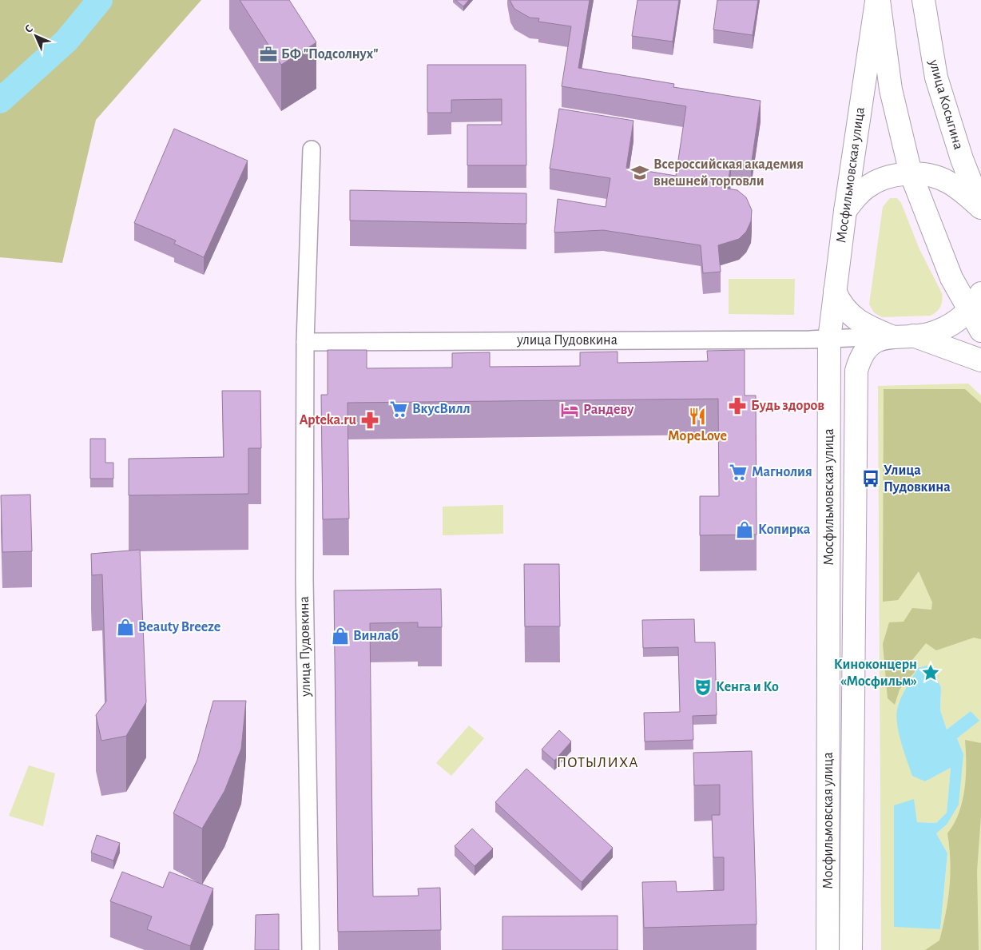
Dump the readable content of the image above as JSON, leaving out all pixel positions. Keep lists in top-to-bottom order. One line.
{"streets":{"main road":["улица Косыгина","Мосфильмовская улица"],"street":["улица Пудовкина"]},"crossings":[["улица Косыгина","Мосфильмовская улица"],["Мосфильмовская улица","улица Пудовкина"]],"districts":["ПОТЫЛИХА"],"places":{"office":["БФ \"Подсолнух\""],"school or university":["Всероссийская академия внешней торговли"],"pharmacy":["Будь здоров","Apteka.ru"],"supermarket":["ВкусВилл","Магнолия"],"hotel":["Рандеву"],"restaurant":["МореLove"],"bus stop":["Улица Пудовкина"],"shop":["Копирка","Beauty Breeze","Винлаб"],"place":["Киноконцерн «Мосфильм»"],"theatre":["Кенга и Ко"]},"north":"top left"}
